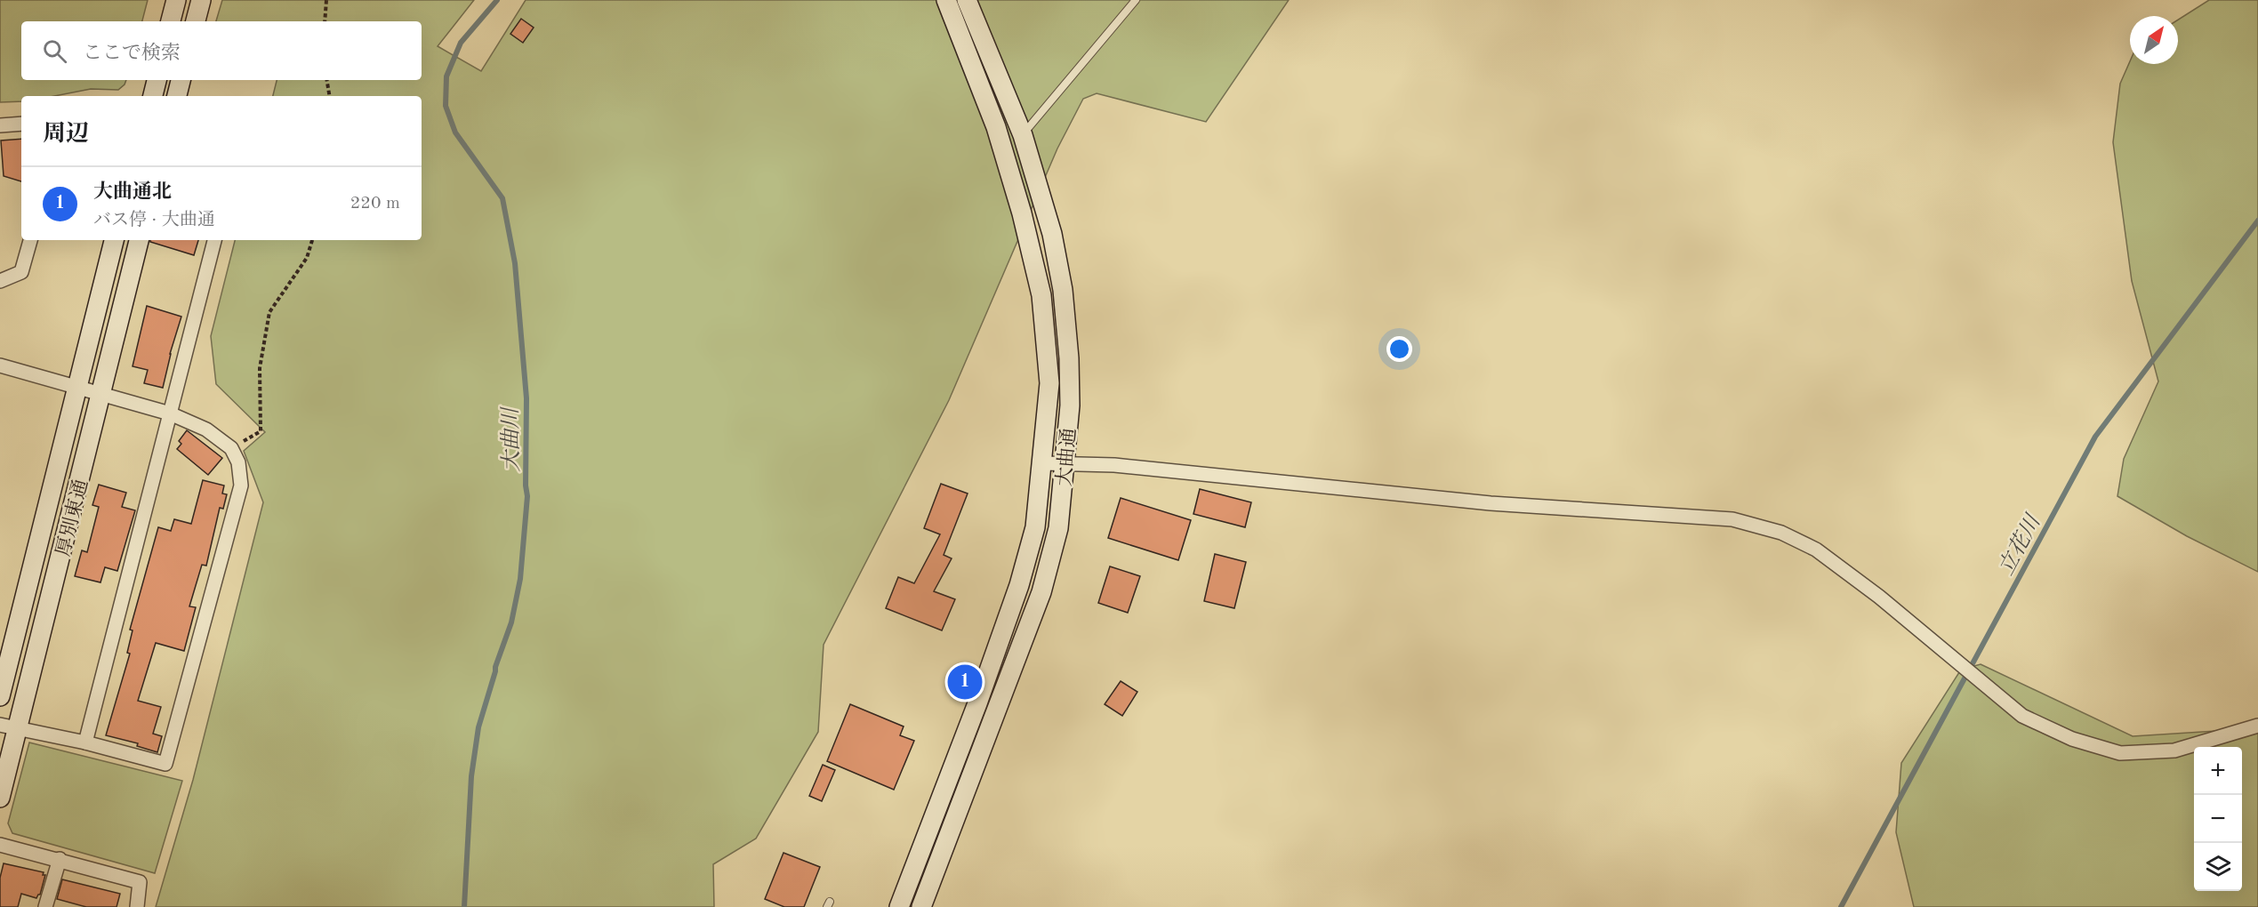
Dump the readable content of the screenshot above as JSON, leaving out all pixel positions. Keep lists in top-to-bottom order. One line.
{"streets":{"street":["大曲通","厚別東通"]},"water":["大曲川","立花川"],"north":"top right","page":{"search":"ここで検索","heading":"周辺","list":[{"mark":"1","name":"大曲通北","note":"バス停 · 大曲通","value":"220 m"}],"pins":"1","map_buttons":["+","−"]}}
